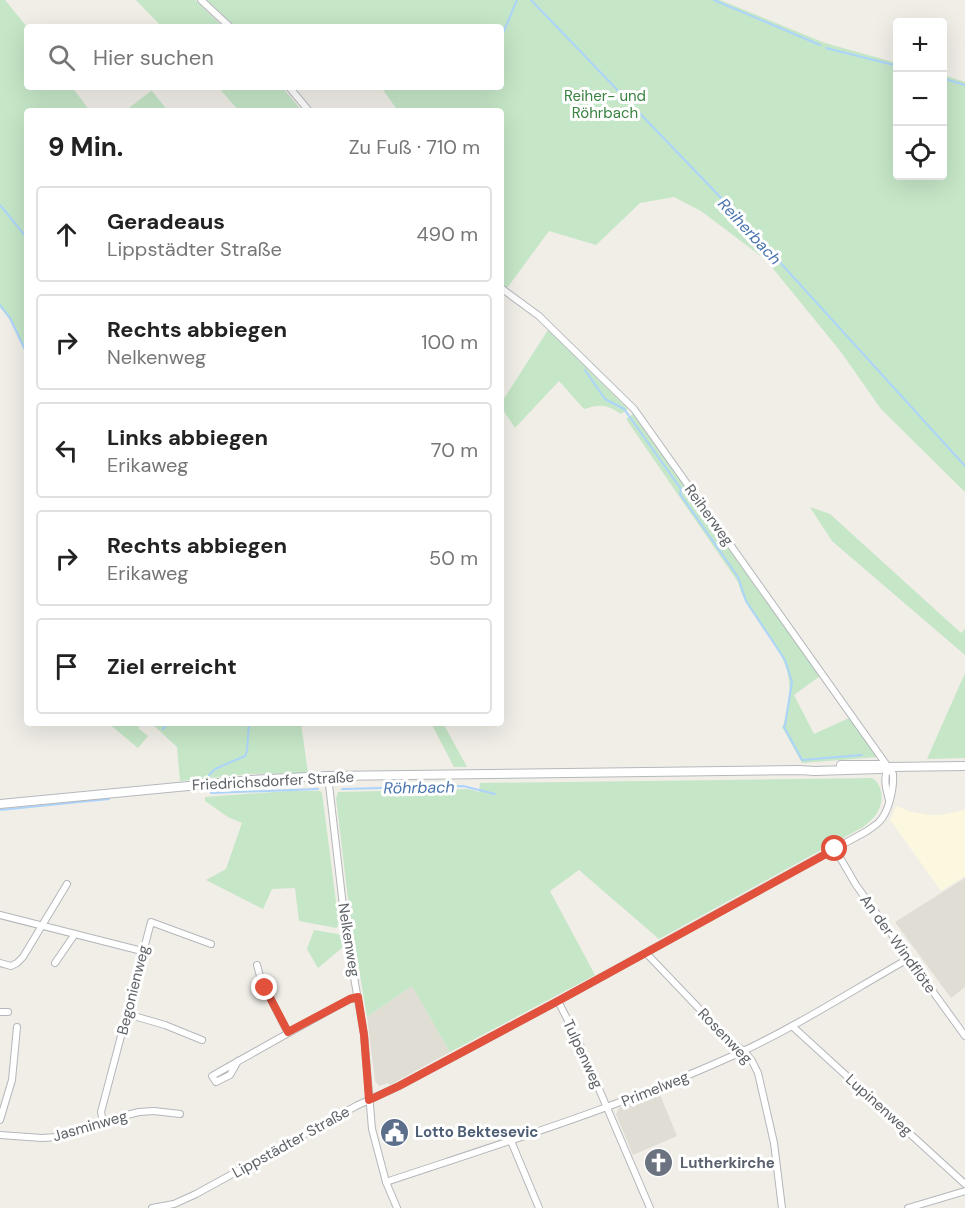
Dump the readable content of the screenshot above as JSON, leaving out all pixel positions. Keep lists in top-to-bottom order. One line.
{"streets":{"main road":["Friedrichsdorfer Straße"],"street":["Reiherweg","Nelkenweg","An der Windflöte","Begonienweg","Rosenweg","Tulpenweg","Primelweg","Lupinenweg","Jasminweg","Lippstädter Straße"]},"crossings":[["Reiherweg","Friedrichsdorfer Straße"],["Reiherweg","Lippstädter Straße"],["Friedrichsdorfer Straße","Nelkenweg"],["Friedrichsdorfer Straße","Lippstädter Straße"],["Nelkenweg","Primelweg"],["Nelkenweg","Lippstädter Straße"],["An der Windflöte","Primelweg"],["An der Windflöte","Lippstädter Straße"],["Begonienweg","Jasminweg"],["Rosenweg","Primelweg"],["Rosenweg","Lippstädter Straße"],["Tulpenweg","Primelweg"],["Tulpenweg","Lippstädter Straße"],["Primelweg","Lupinenweg"]],"water":["Reiherbach","Röhrbach"],"parks":["Reiher- und Röhrbach"],"places":{"public building":["Lotto Bektesevic"],"church":["Lutherkirche"]},"page":{"map_buttons":["+","−"],"search":"Hier suchen","heading":["9 Min.","Zu Fuß · 710 m"],"list":[["Geradeaus","Lippstädter Straße","490 m"],["Rechts abbiegen","Nelkenweg","100 m"],["Links abbiegen","Erikaweg","70 m"],["Rechts abbiegen","Erikaweg","50 m"],"Ziel erreicht"]}}
